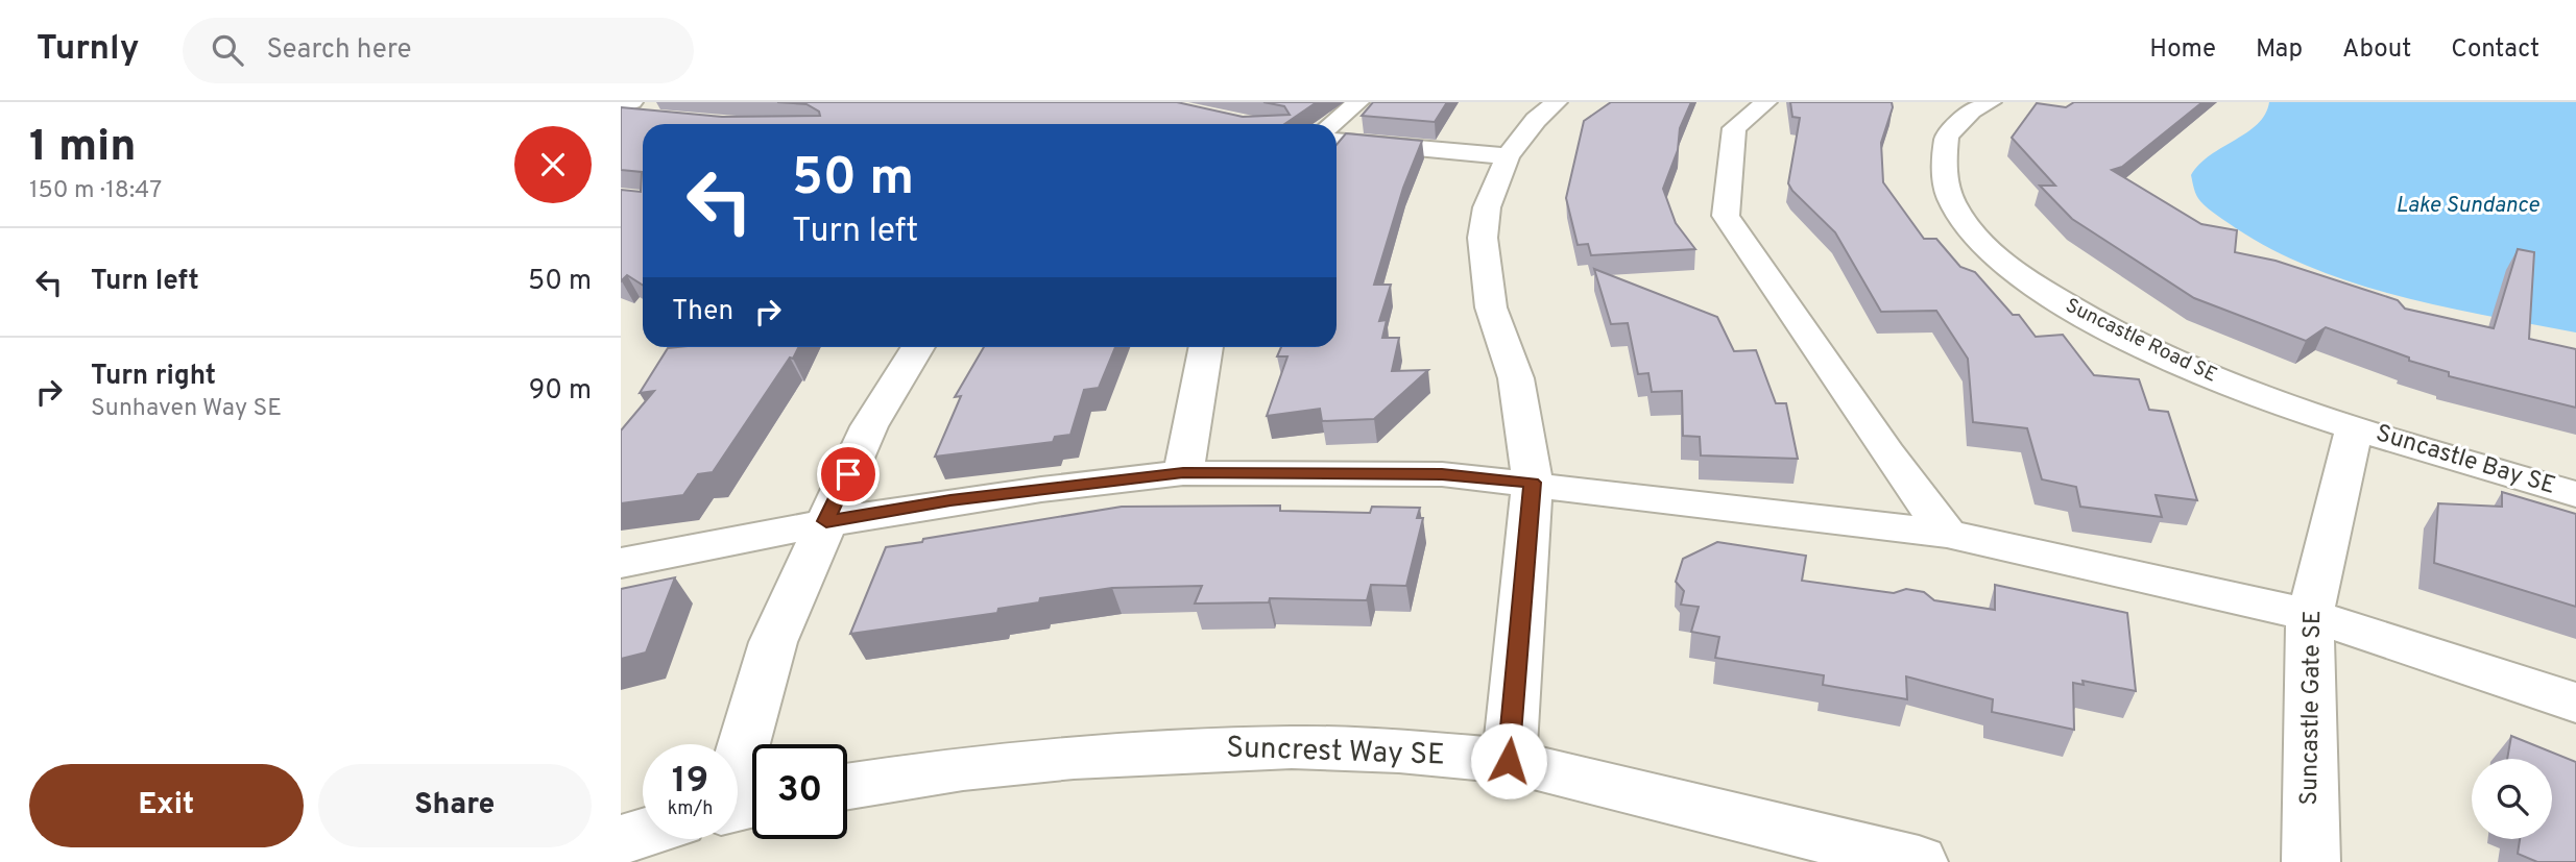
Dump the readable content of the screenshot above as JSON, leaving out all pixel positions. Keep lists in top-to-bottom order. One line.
{"streets":{"street":["Suncastle Road SE","Suncastle Bay SE","Suncastle Gate SE","Suncrest Way SE"]},"crossings":[["Suncastle Road SE","Suncastle Bay SE"],["Suncastle Road SE","Suncastle Gate SE"],["Suncastle Bay SE","Suncastle Gate SE"]],"water":["Lake Sundance"],"page":{"header":"Turnly","search":"Search here","nav":["Home","Map","About","Contact"],"heading":["1 min","150 m · 18:47"],"turn":["50 m","Turn left"],"list":[{"name":"Turn left","value":"50 m"},{"name":"Turn right","note":"Sunhaven Way SE","value":"90 m"}],"then":"Then","speed":"19 km/h","limit":"30","buttons":["Exit","Share"]}}
